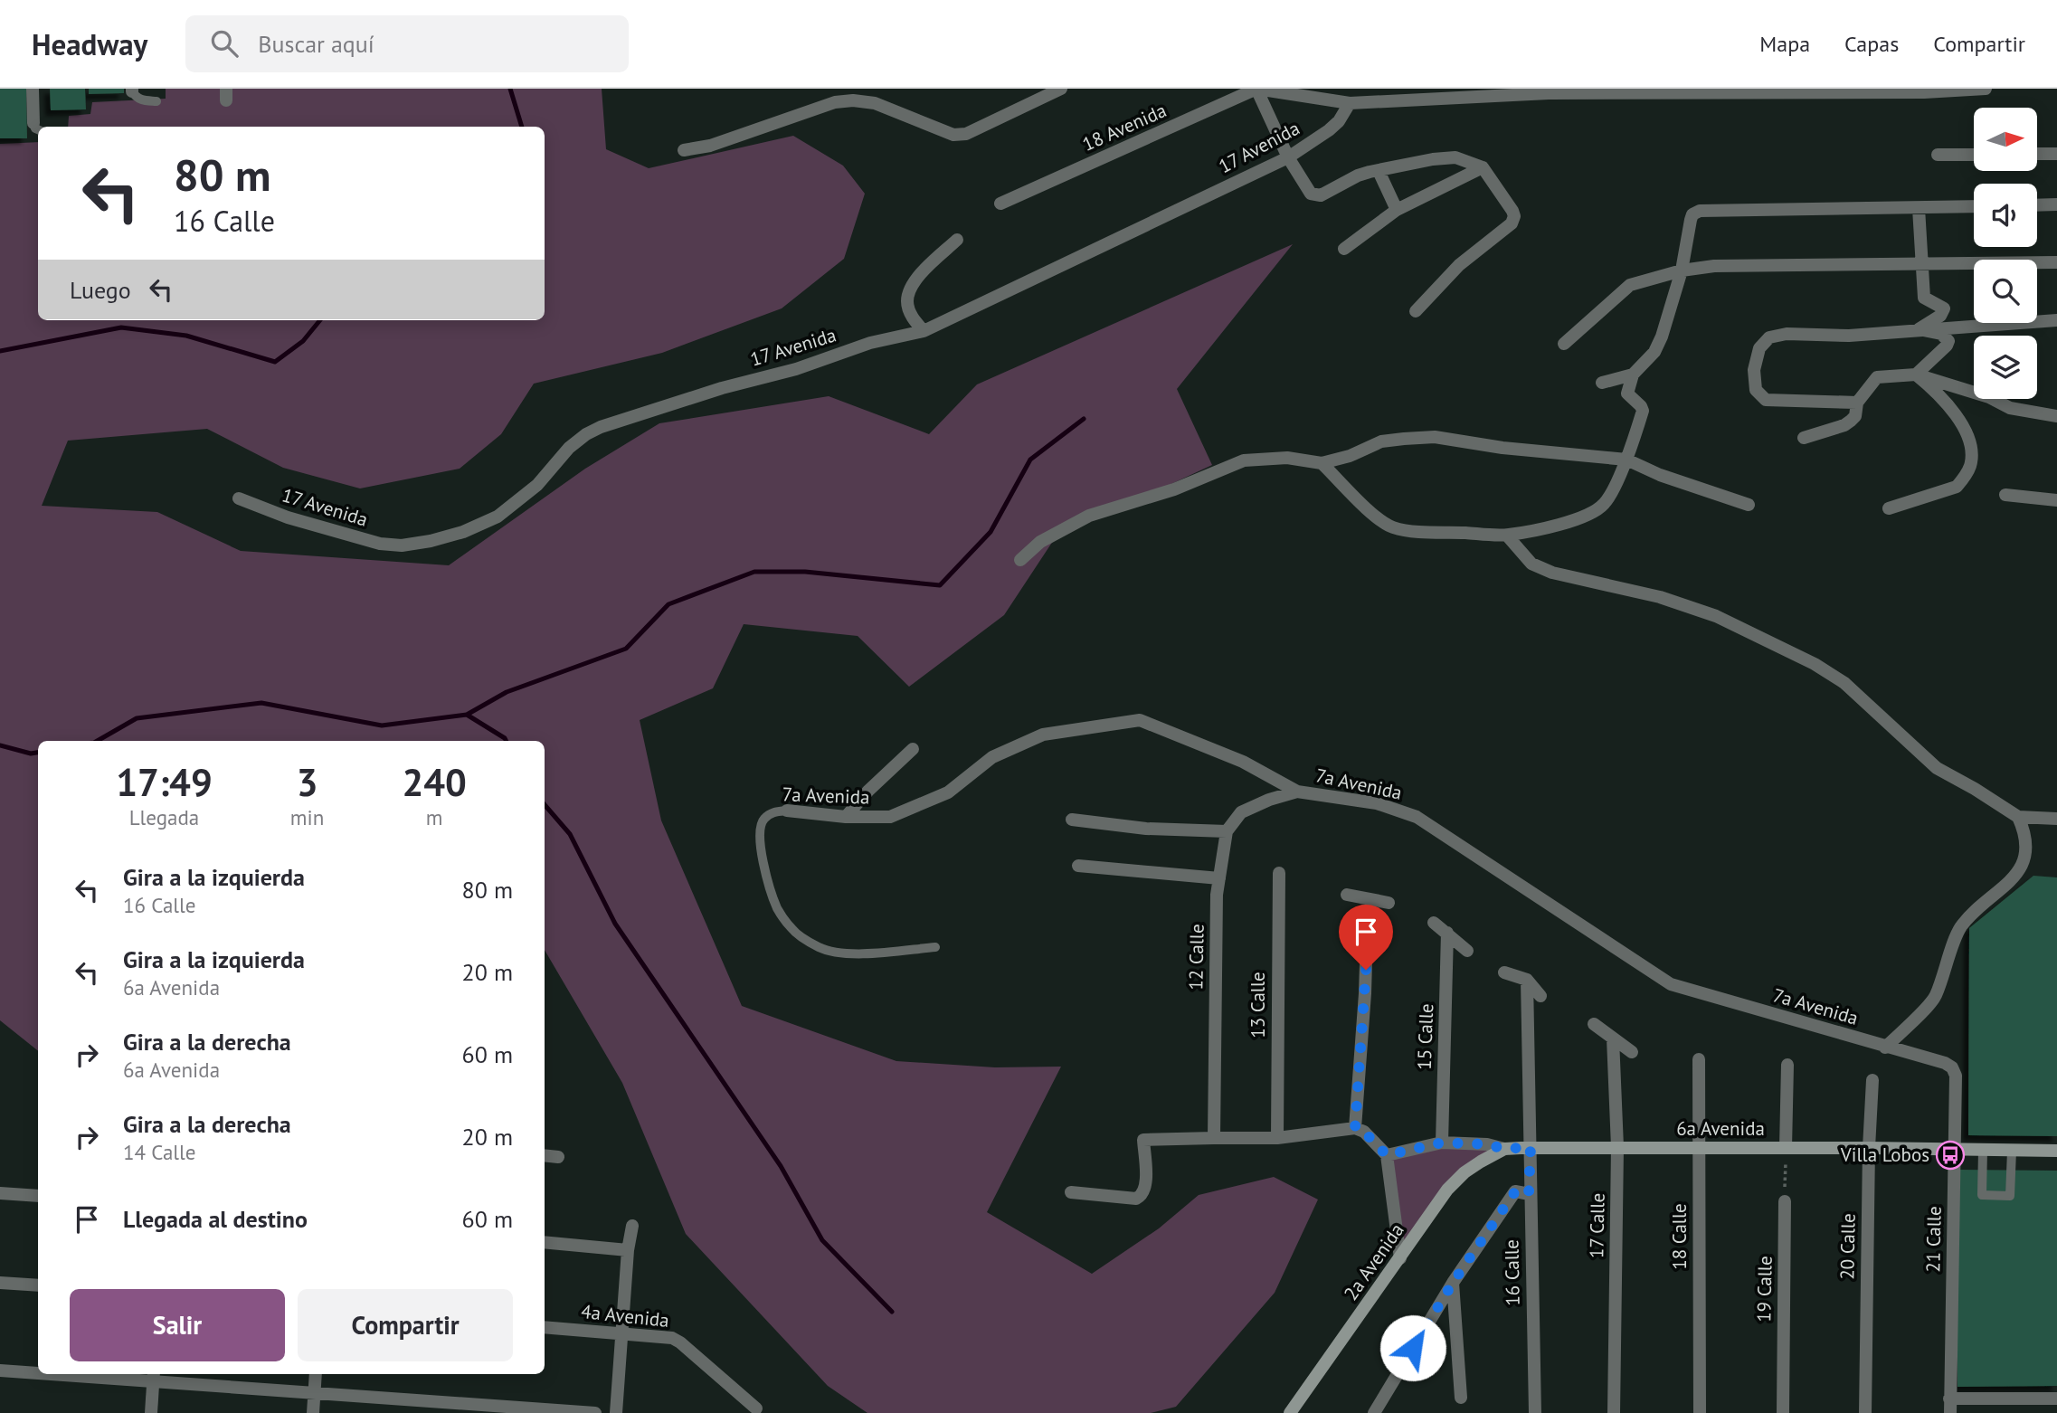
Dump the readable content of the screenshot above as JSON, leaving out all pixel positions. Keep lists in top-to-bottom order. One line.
{"streets":{"main road":["6a Avenida","2a Avenida"],"street":["18 Avenida","17 Avenida","7a Avenida","12 Calle","13 Calle","15 Calle","17 Calle","18 Calle","21 Calle","20 Calle","16 Calle","19 Calle","4a Avenida"]},"crossings":[["7a Avenida","21 Calle"],["15 Calle","6a Avenida"],["6a Avenida","17 Calle"],["6a Avenida","18 Calle"],["6a Avenida","21 Calle"],["6a Avenida","20 Calle"],["6a Avenida","2a Avenida"],["6a Avenida","16 Calle"]],"places":{"bus stop":["Villa Lobos"]},"north":"right","page":{"header":"Headway","search":"Buscar aquí","nav":["Mapa","Capas","Compartir"],"turn":["80 m","16 Calle"],"then":"Luego","eta":["17:49","Llegada","3","min","240","m"],"list":[{"name":"Gira a la izquierda","note":"16 Calle","value":"80 m"},{"name":"Gira a la izquierda","note":"6a Avenida","value":"20 m"},{"name":"Gira a la derecha","note":"6a Avenida","value":"60 m"},{"name":"Gira a la derecha","note":"14 Calle","value":"20 m"},{"name":"Llegada al destino","value":"60 m"}],"buttons":["Salir","Compartir"]}}
